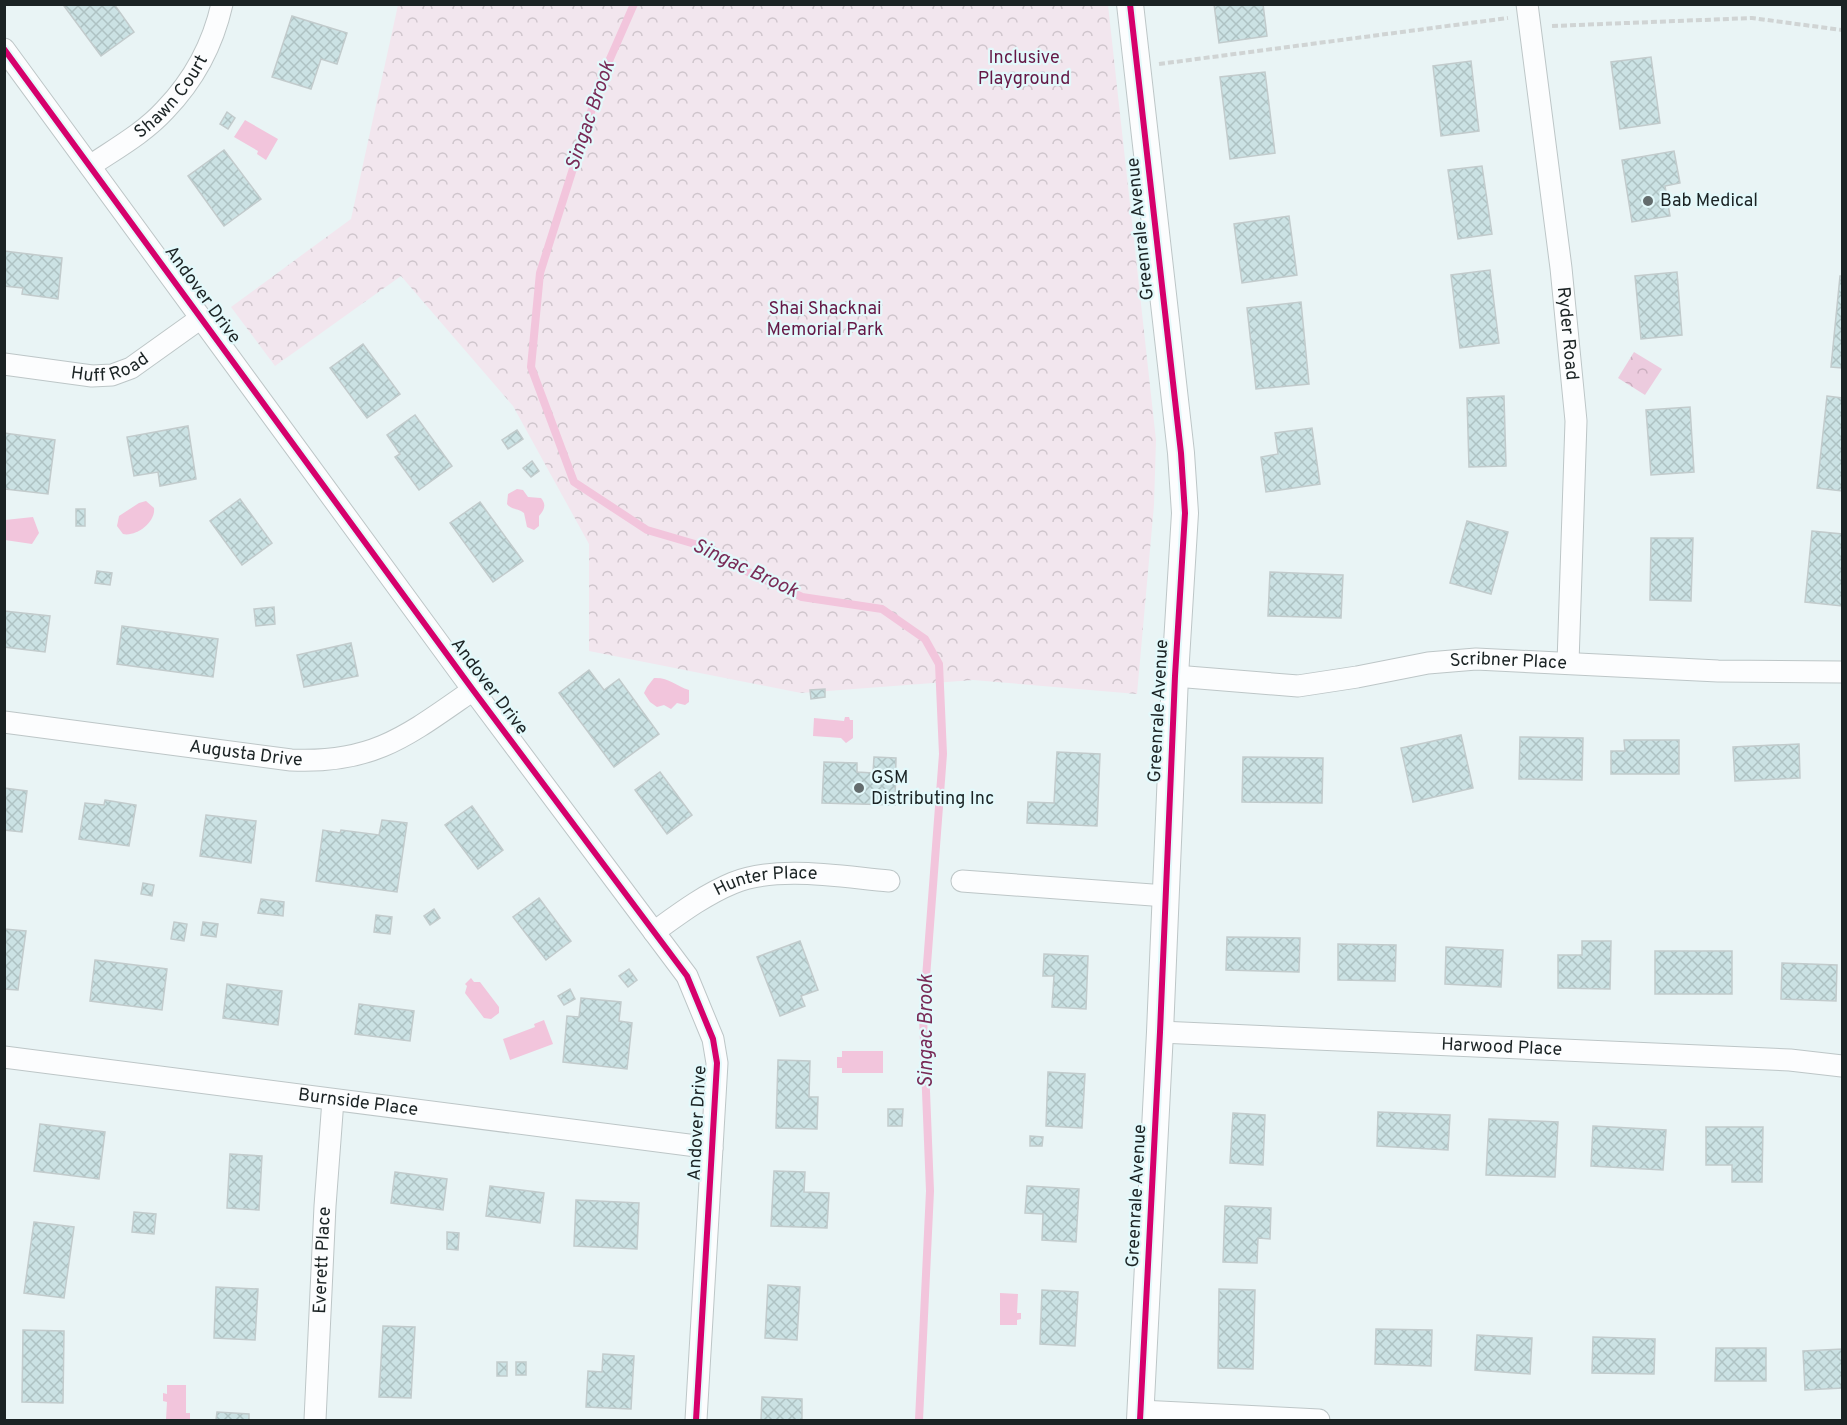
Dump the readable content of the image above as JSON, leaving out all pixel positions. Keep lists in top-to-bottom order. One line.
{"streets":{"street":["Shawn Court","Greenrale Avenue","Andover Drive","Ryder Road","Huff Road","Scribner Place","Augusta Drive","Hunter Place","Harwood Place","Burnside Place","Everett Place"]},"crossings":[["Shawn Court","Andover Drive"],["Greenrale Avenue","Scribner Place"],["Greenrale Avenue","Harwood Place"],["Andover Drive","Huff Road"],["Andover Drive","Augusta Drive"],["Andover Drive","Hunter Place"],["Andover Drive","Burnside Place"],["Ryder Road","Scribner Place"],["Burnside Place","Everett Place"]],"water":["Singac Brook"],"parks":["Inclusive Playground","Shai Shacknai Memorial Park"],"places":["Bab Medical","GSM Distributing Inc"]}
